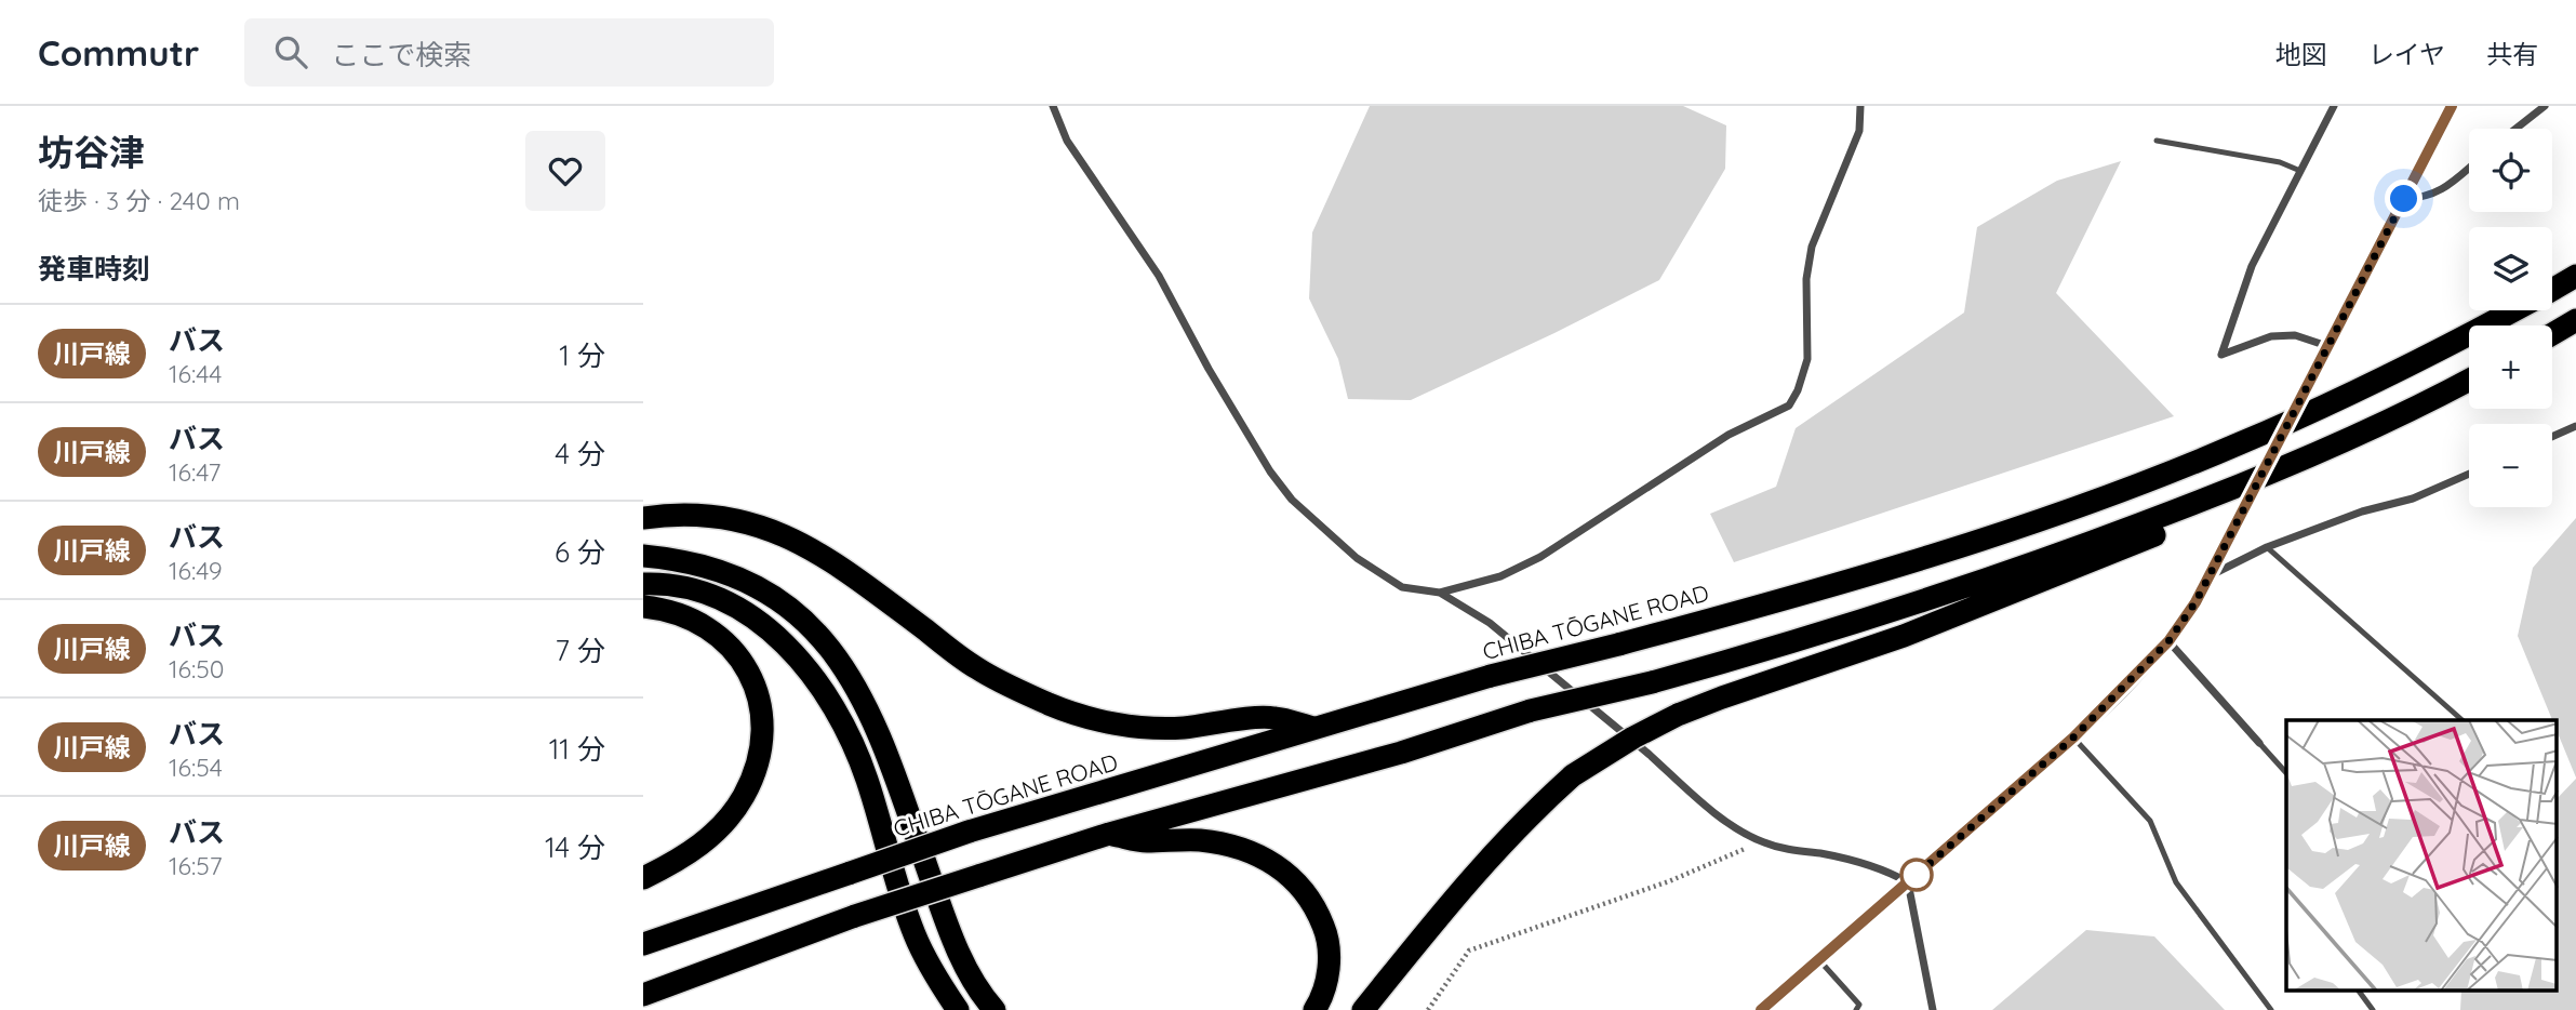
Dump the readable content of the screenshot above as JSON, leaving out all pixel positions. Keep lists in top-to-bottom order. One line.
{"streets":{"highway":["CHIBA TŌGANE ROAD"]},"lines":["bus line 川戸線"],"page":{"header":"Commutr","search":"ここで検索","nav":["地図","レイヤ","共有"],"heading":[["坊谷津","徒歩 · 3 分 · 240 m"],"発車時刻"],"map_buttons":["+","−"],"list":[{"mark":"川戸線","name":"バス","note":"16:44","value":"1 分"},{"mark":"川戸線","name":"バス","note":"16:47","value":"4 分"},{"mark":"川戸線","name":"バス","note":"16:49","value":"6 分"},{"mark":"川戸線","name":"バス","note":"16:50","value":"7 分"},{"mark":"川戸線","name":"バス","note":"16:54","value":"11 分"},{"mark":"川戸線","name":"バス","note":"16:57","value":"14 分"}]}}
